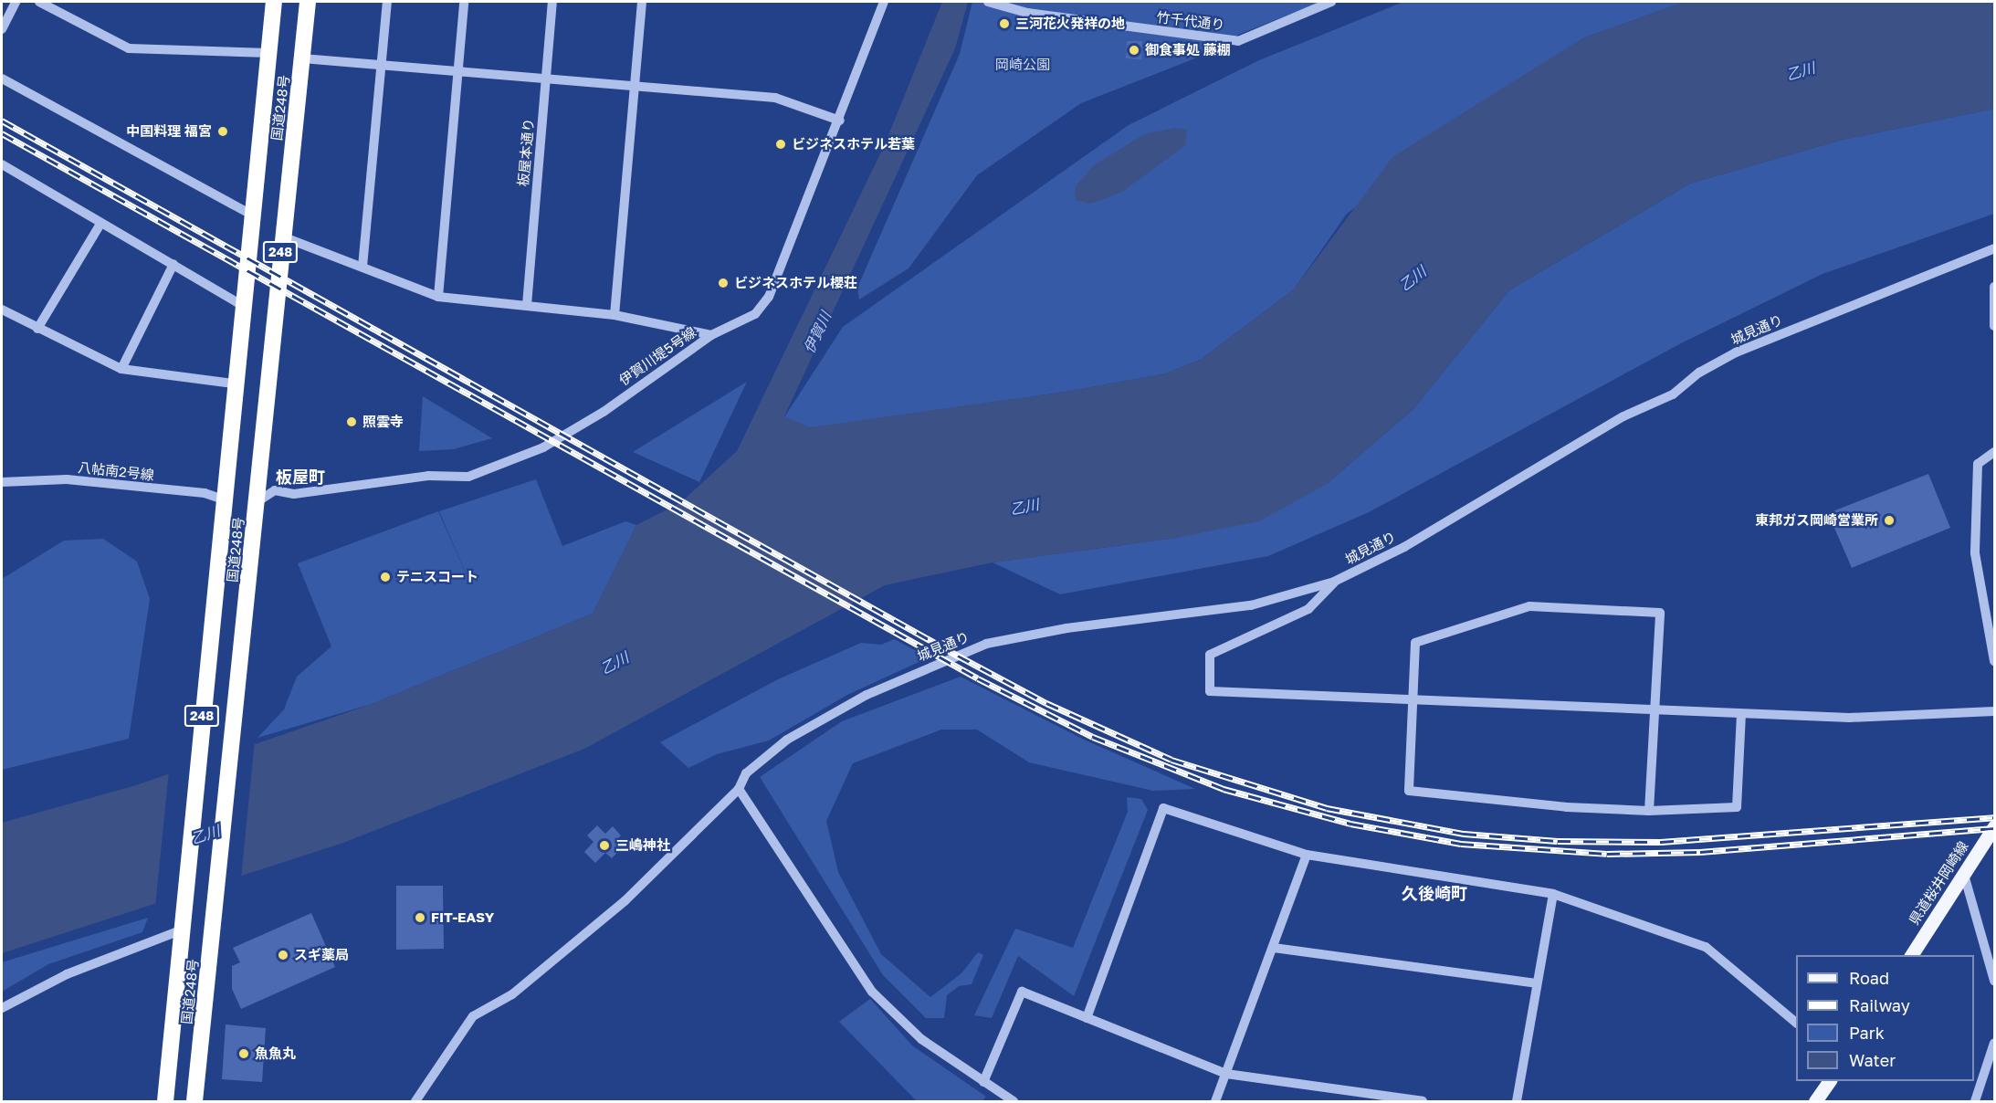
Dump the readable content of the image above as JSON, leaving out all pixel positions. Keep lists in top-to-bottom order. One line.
{"streets":{"highway":["国道248号","248"],"main road":["県道桜井岡崎線"],"street":["竹千代通り","板屋本通り","城見通り","伊賀川堤5号線","八帖南2号線"]},"crossings":[["国道248号","伊賀川堤5号線"],["国道248号","八帖南2号線"]],"districts":["板屋町","久後崎町"],"water":["乙川","伊賀川"],"parks":["岡崎公園"],"places":["三河花火発祥の地","御食事処 藤棚","中国料理 福宮","ビジネスホテル若葉","ビジネスホテル櫻荘","照雲寺","東邦ガス岡崎営業所","テニスコート","三嶋神社","FIT-EASY","スギ薬局","魚魚丸"],"legend":["Road","Railway","Park","Water"]}
